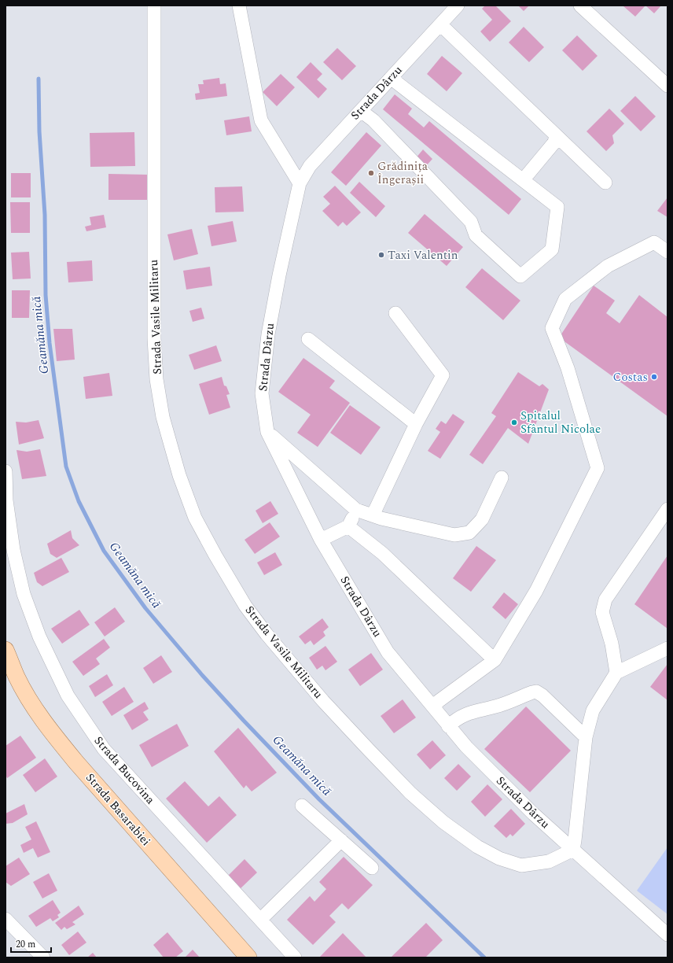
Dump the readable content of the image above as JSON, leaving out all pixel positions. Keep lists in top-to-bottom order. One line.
{"streets":{"main road":["Strada Basarabiei"],"street":["Strada Dârzu","Strada Vasile Militaru","Strada Bucovina"]},"crossings":[["Strada Dârzu","Strada Vasile Militaru"]],"water":["Geamăna mică"],"places":["Grădinița Îngerașii","Taxi Valentin","Costas","Spitalul Sfântul Nicolae"],"scale_bar":"20 m"}
